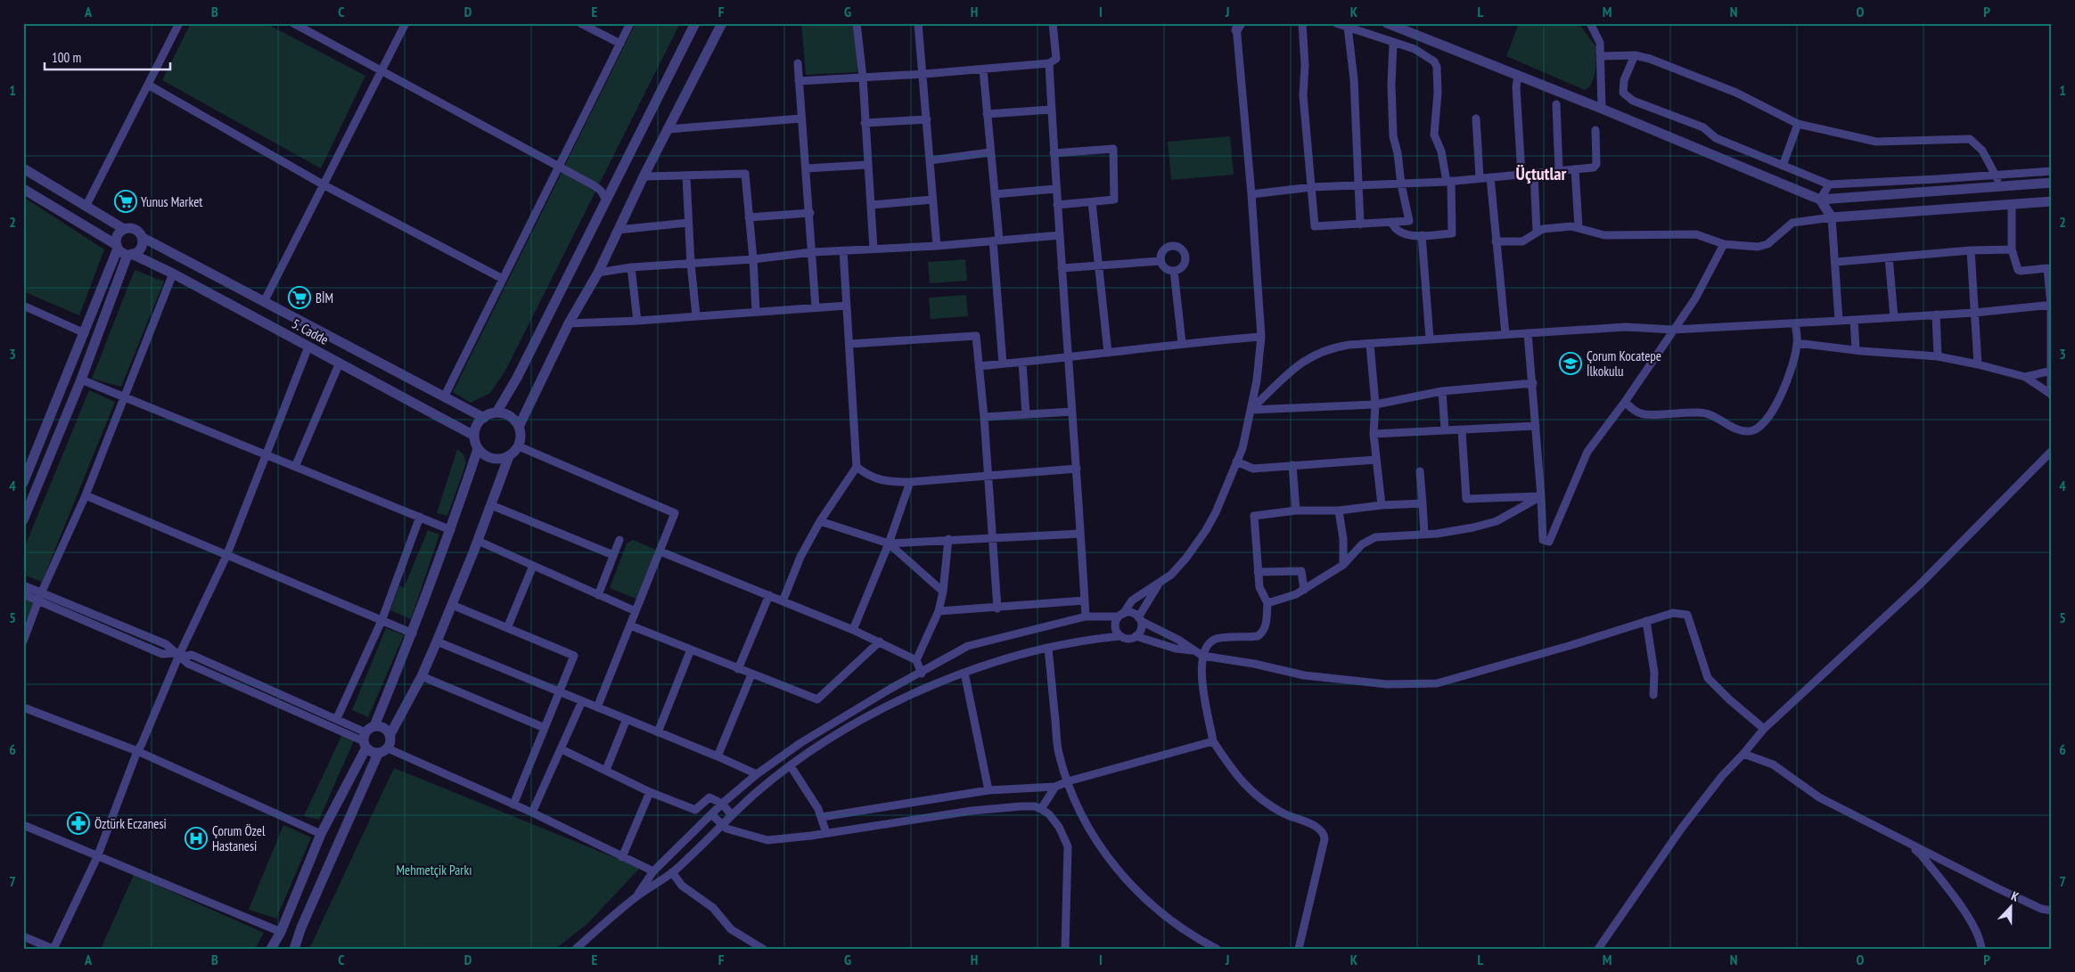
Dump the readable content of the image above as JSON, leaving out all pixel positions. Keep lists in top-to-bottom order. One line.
{"streets":{"street":["5. Cadde"]},"districts":["Üçtutlar"],"parks":["Mehmetçik Parkı"],"places":{"supermarket":["Yunus Market","BİM"],"school or university":["Çorum Kocatepe İlkokulu"],"pharmacy":["Öztürk Eczanesi"],"hospital":["Çorum Özel Hastanesi"]},"scale_bar":"100 m","north":"top","grid":{"columns":["A","B","C","D","E","F","G","H","I","J","K","L","M","N","O","P"],"rows":["1","2","3","4","5","6","7"]}}
